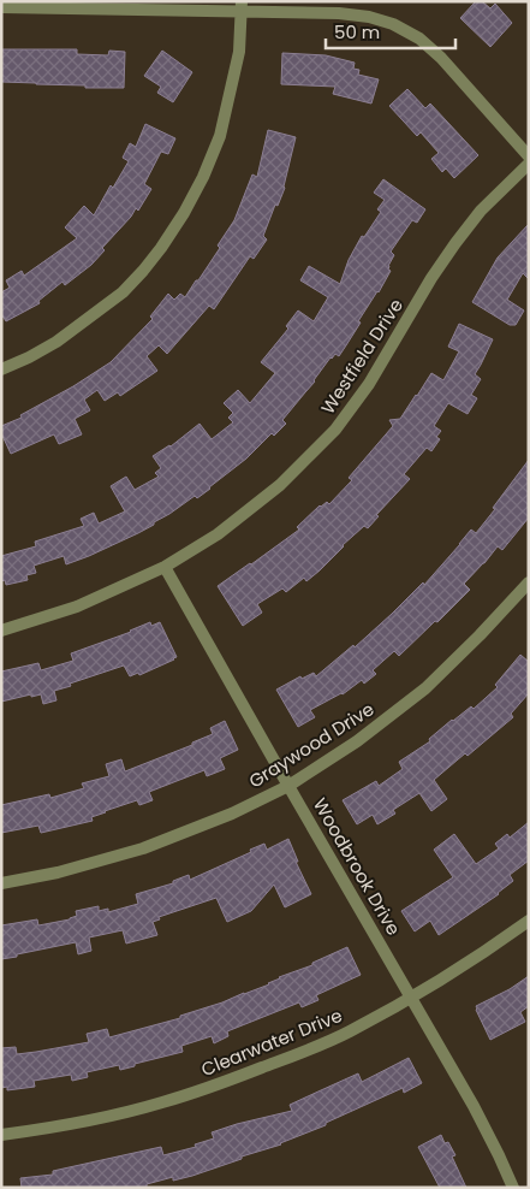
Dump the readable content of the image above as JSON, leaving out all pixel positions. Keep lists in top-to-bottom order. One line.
{"streets":{"street":["Westfield Drive","Graywood Drive","Woodbrook Drive","Clearwater Drive"]},"crossings":[["Westfield Drive","Woodbrook Drive"],["Graywood Drive","Woodbrook Drive"],["Woodbrook Drive","Clearwater Drive"]],"scale_bar":"50 m"}
